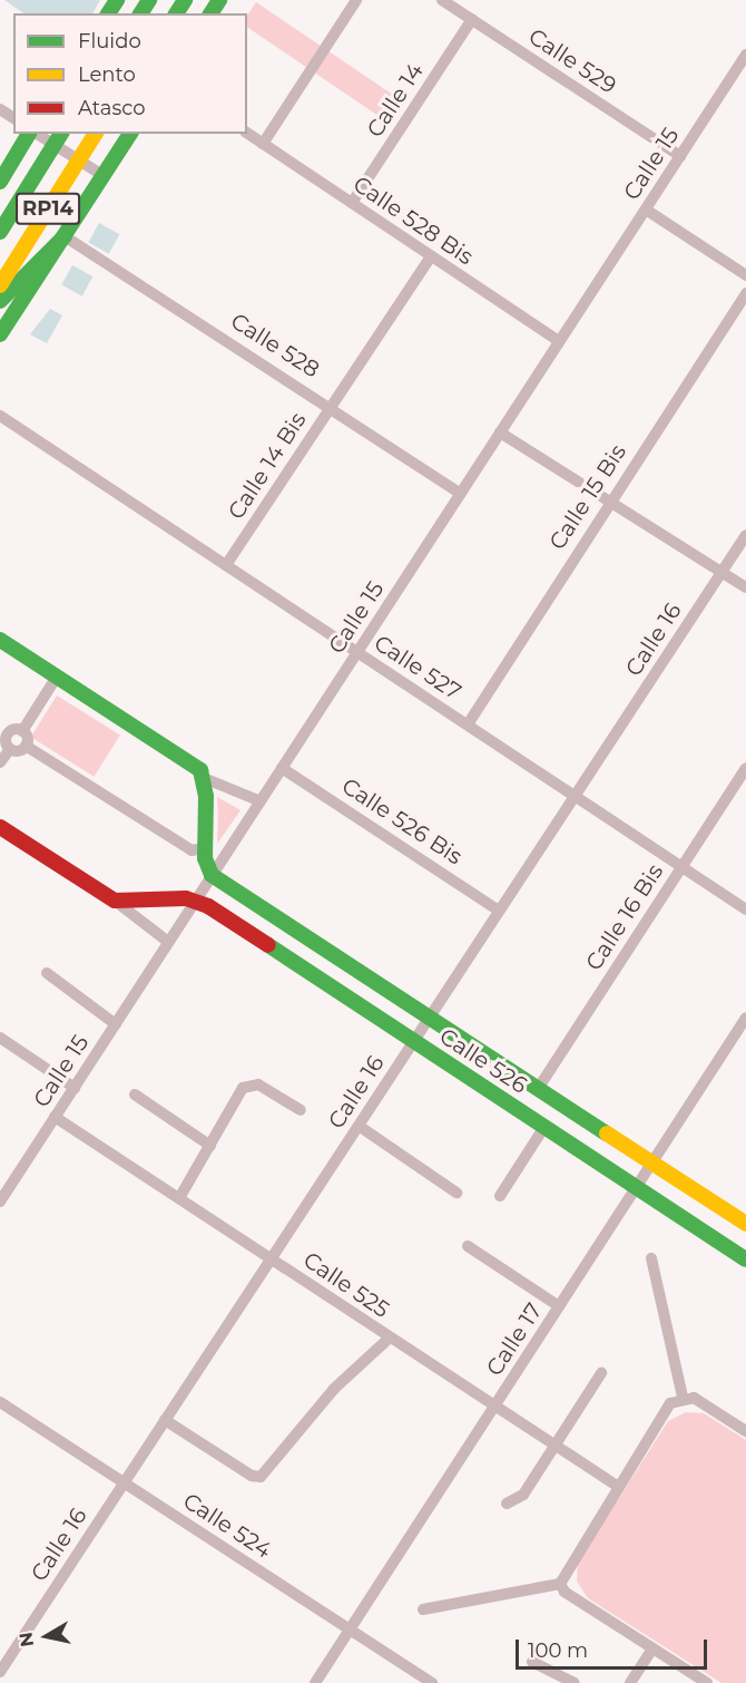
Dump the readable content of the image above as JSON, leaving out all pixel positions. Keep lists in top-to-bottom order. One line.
{"streets":{"main road":["RP14","Calle 526"],"street":["Calle 529","Calle 14","Calle 15","Calle 528 Bis","Calle 528","Calle 14 Bis","Calle 15 Bis","Calle 16","Calle 527","Calle 526 Bis","Calle 16 Bis","Calle 525","Calle 17","Calle 524"]},"crossings":[["Calle 529","Calle 14"],["Calle 529","Calle 15"],["Calle 14","Calle 528 Bis"],["Calle 15","Calle 528 Bis"],["Calle 15","Calle 528"],["Calle 15","Calle 527"],["Calle 15","Calle 526 Bis"],["Calle 15","Calle 526"],["Calle 15","Calle 525"],["Calle 528 Bis","Calle 14 Bis"],["Calle 528","Calle 14 Bis"],["Calle 14 Bis","Calle 527"],["Calle 15 Bis","Calle 527"],["Calle 16","Calle 527"],["Calle 16","Calle 526 Bis"],["Calle 16","Calle 526"],["Calle 16","Calle 525"],["Calle 16","Calle 524"],["Calle 527","Calle 16 Bis"],["Calle 16 Bis","Calle 526"],["Calle 526","Calle 17"],["Calle 525","Calle 17"],["Calle 17","Calle 524"]],"legend":["Fluido","Lento","Atasco"],"scale_bar":"100 m","north":"left"}
